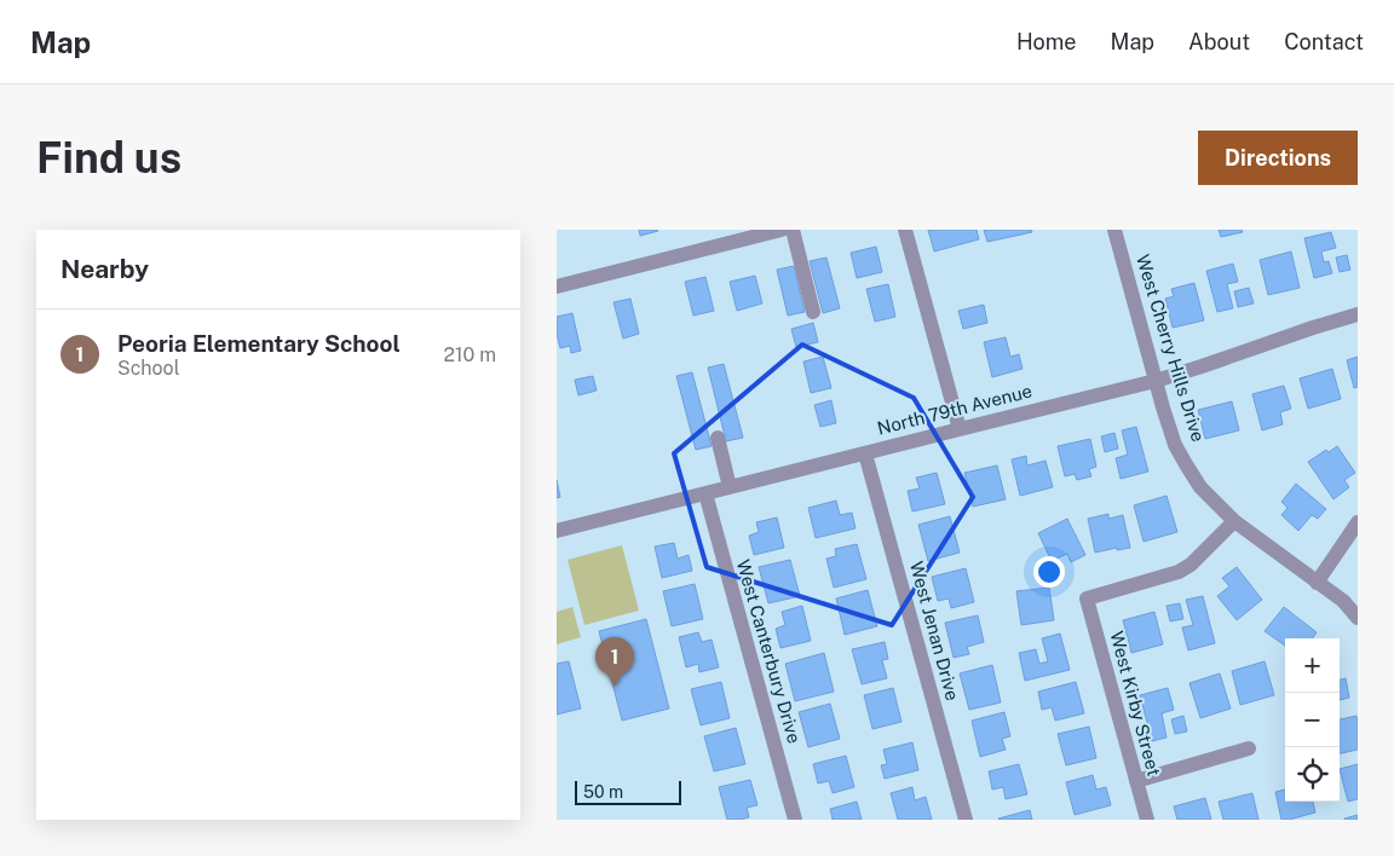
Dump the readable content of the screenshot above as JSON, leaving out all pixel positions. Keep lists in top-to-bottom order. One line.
{"streets":{"street":["West Cherry Hills Drive","North 79th Avenue","West Jenan Drive","West Canterbury Drive","West Kirby Street"]},"crossings":[["West Cherry Hills Drive","North 79th Avenue"],["West Cherry Hills Drive","West Kirby Street"],["North 79th Avenue","West Jenan Drive"],["North 79th Avenue","West Canterbury Drive"]],"scale_bar":"50 m","page":{"header":"Map","nav":["Home","Map","About","Contact"],"buttons":"Directions","title":"Find us","heading":"Nearby","list":[{"mark":"1","name":"Peoria Elementary School","note":"School","value":"210 m"}],"pins":"1","map_buttons":["+","−"],"scale":"50 m"}}
